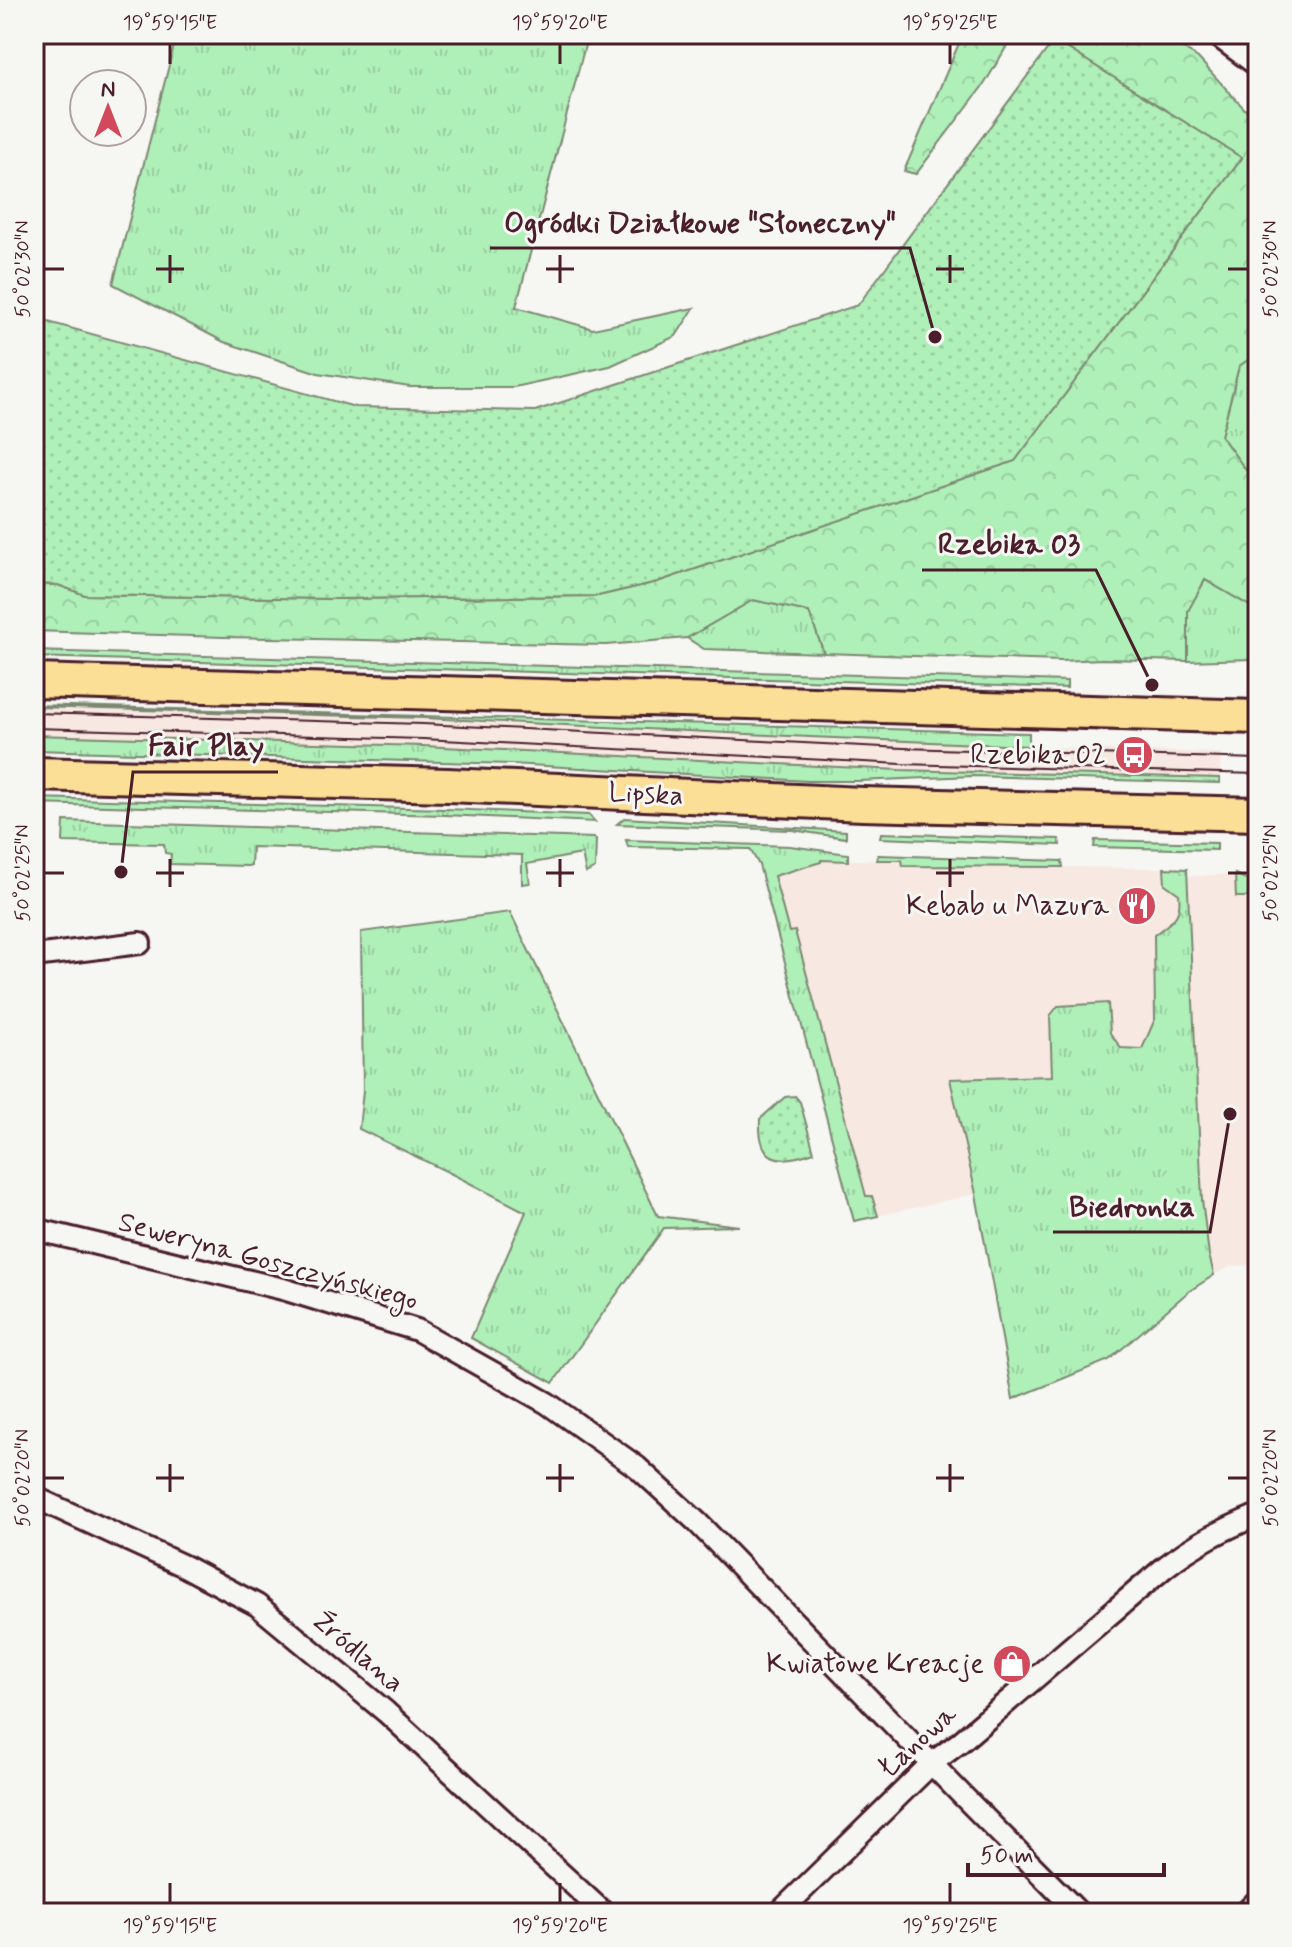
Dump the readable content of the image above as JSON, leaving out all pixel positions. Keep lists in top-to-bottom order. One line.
{"streets":{"main road":["Lipska"],"street":["Seweryna Goszczyńskiego","Źródlana","Łanowa"]},"crossings":[["Seweryna Goszczyńskiego","Łanowa"]],"places":{"other":["Ogródki Działkowe \"Słoneczny\"","Rzebika 03","Fair Play","Biedronka"],"bus stop":["Rzebika 02"],"restaurant":["Kebab u Mazura"],"shop":["Kwiatowe Kreacje"]},"scale_bar":"50 m","north":"top","coordinates":["19°59'15\"E","19°59'20\"E","19°59'25\"E","50°02'30\"N","50°02'25\"N","50°02'20\"N"]}
